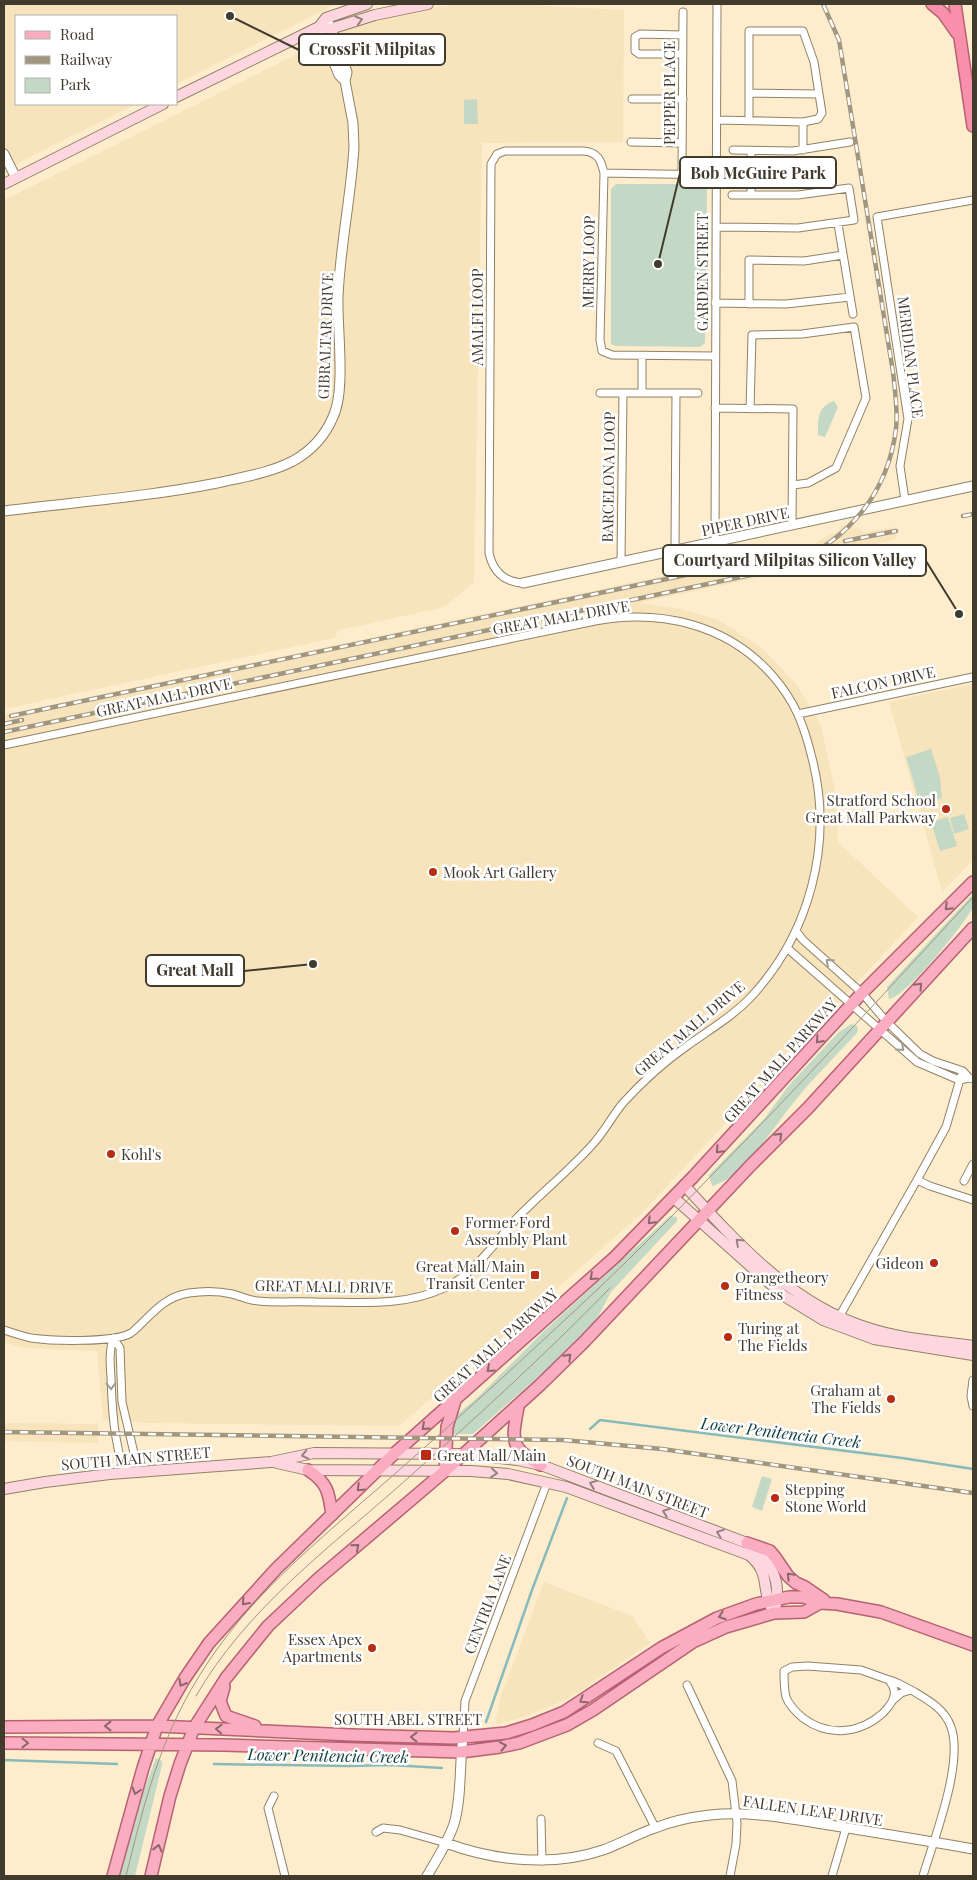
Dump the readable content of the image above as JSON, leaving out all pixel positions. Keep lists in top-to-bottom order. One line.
{"streets":{"main road":["GREAT MALL PARKWAY","SOUTH MAIN STREET","SOUTH ABEL STREET"],"street":["PEPPER PLACE","MERRY LOOP","GARDEN STREET","AMALFI LOOP","GIBRALTAR DRIVE","MERIDIAN PLACE","BARCELONA LOOP","PIPER DRIVE","GREAT MALL DRIVE","FALCON DRIVE","CENTRIA LANE","FALLEN LEAF DRIVE"]},"crossings":[["MERRY LOOP","GARDEN STREET"],["MERRY LOOP","AMALFI LOOP"],["GARDEN STREET","PIPER DRIVE"],["AMALFI LOOP","PIPER DRIVE"],["MERIDIAN PLACE","PIPER DRIVE"],["BARCELONA LOOP","PIPER DRIVE"],["GREAT MALL DRIVE","FALCON DRIVE"],["GREAT MALL PARKWAY","SOUTH MAIN STREET"],["GREAT MALL PARKWAY","SOUTH ABEL STREET"],["SOUTH MAIN STREET","CENTRIA LANE"],["SOUTH MAIN STREET","SOUTH ABEL STREET"],["CENTRIA LANE","SOUTH ABEL STREET"]],"water":["Lower Penitencia Creek"],"places":{"other":["CrossFit Milpitas","Bob McGuire Park","Courtyard Milpitas Silicon Valley","Stratford School Great Mall Parkway","Mook Art Gallery","Great Mall","Kohl's","Former Ford Assembly Plant","Gideon","Orangetheory Fitness","Turing at The Fields","Graham at The Fields","Stepping Stone World","Essex Apex Apartments"],"transit":["Great Mall/Main Transit Center","Great Mall/Main"]},"legend":["Road","Railway","Park"]}
